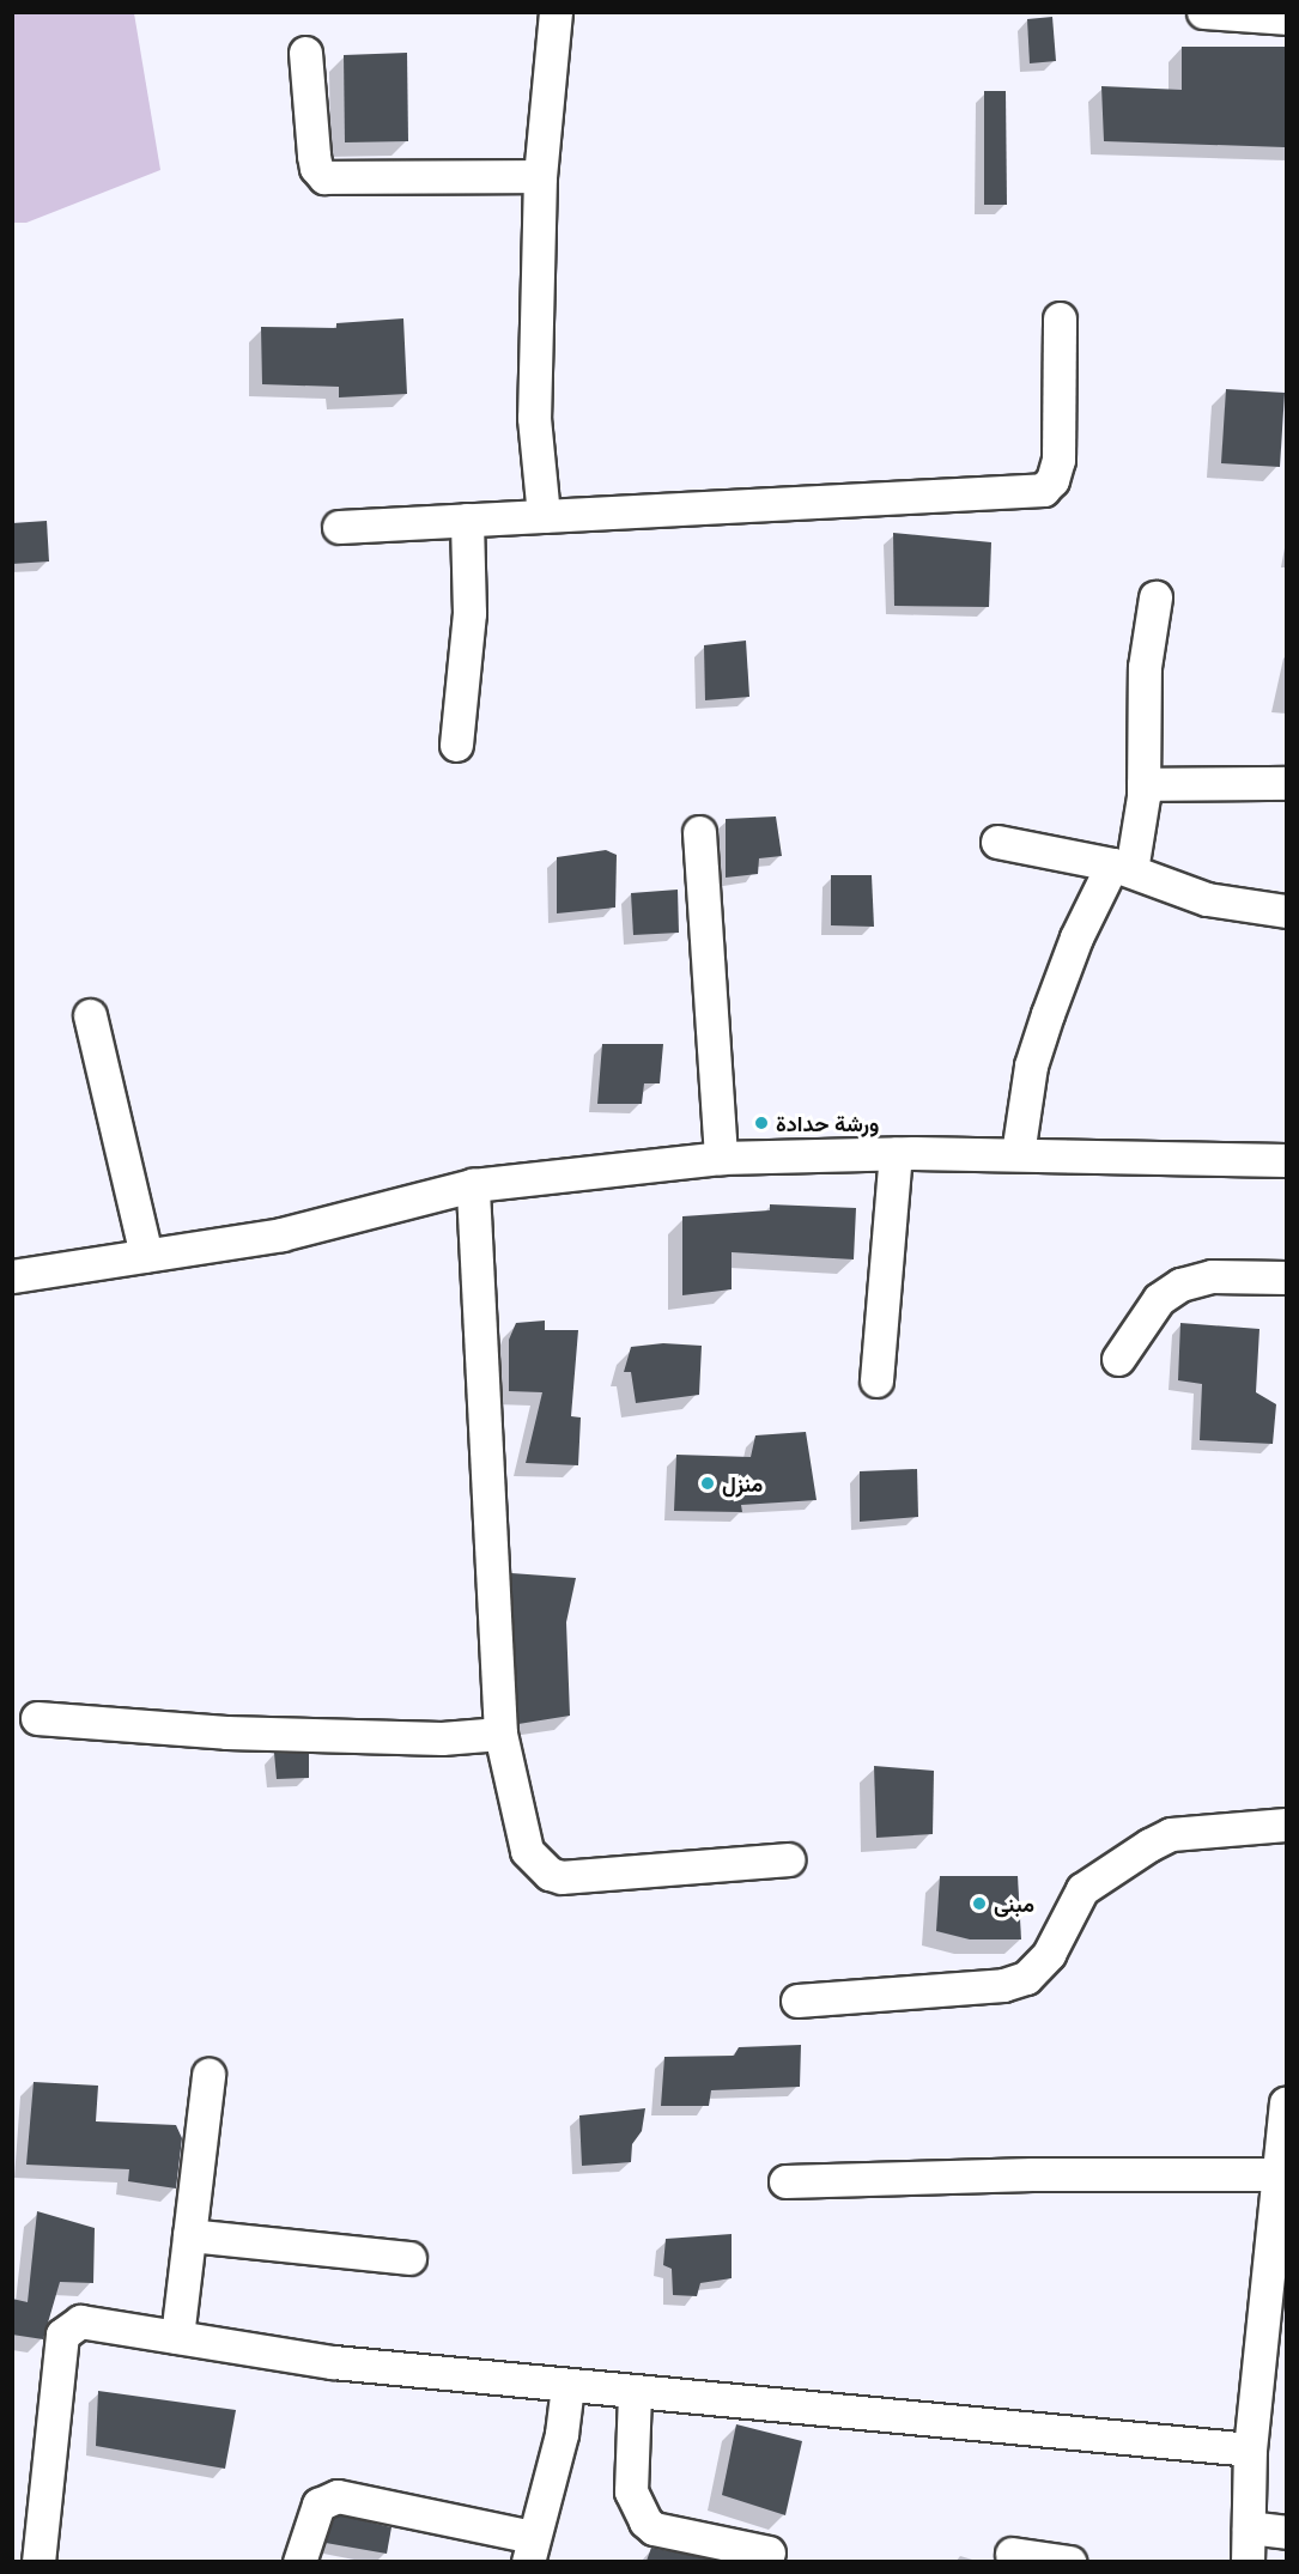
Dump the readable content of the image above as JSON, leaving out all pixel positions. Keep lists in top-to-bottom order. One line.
{"places":["ورشة حدادة","منزل","مبنى"]}
